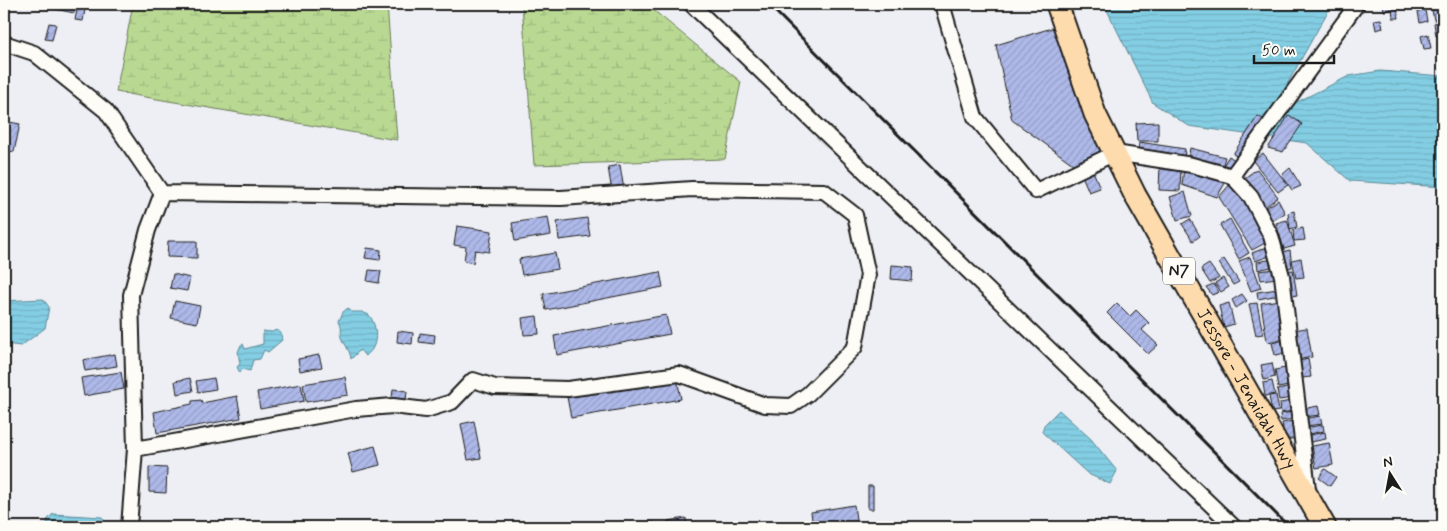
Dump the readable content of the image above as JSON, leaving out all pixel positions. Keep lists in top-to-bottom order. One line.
{"streets":{"highway":["N7","Jessore - Jenaidah Hwy"]},"scale_bar":"50 m","north":"top"}
